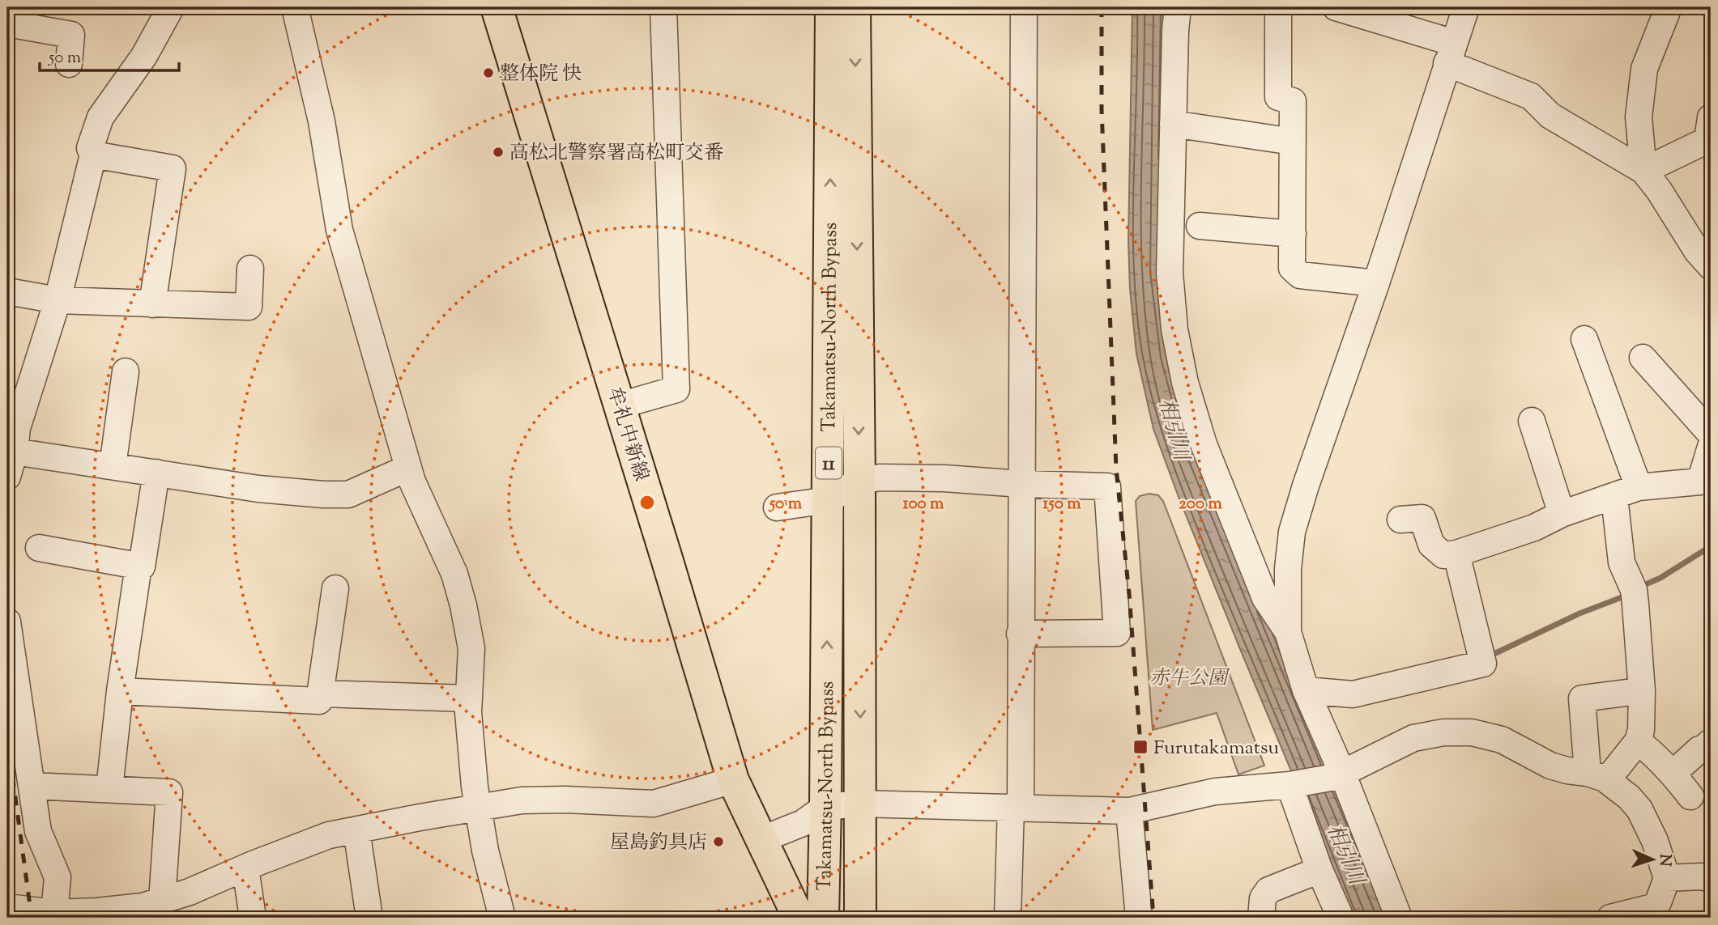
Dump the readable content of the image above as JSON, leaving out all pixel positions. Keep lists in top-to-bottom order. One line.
{"streets":{"main road":["Takamatsu-North Bypass","牟礼中新線","11"]},"water":["相引川"],"parks":["赤牛公園"],"places":{"other":["整体院 快","高松北警察署高松町交番","屋島釣具店"],"transit":["Furutakamatsu"]},"scale_bar":"50 m","north":"right","rings":["50 m","100 m","150 m","200 m"]}
